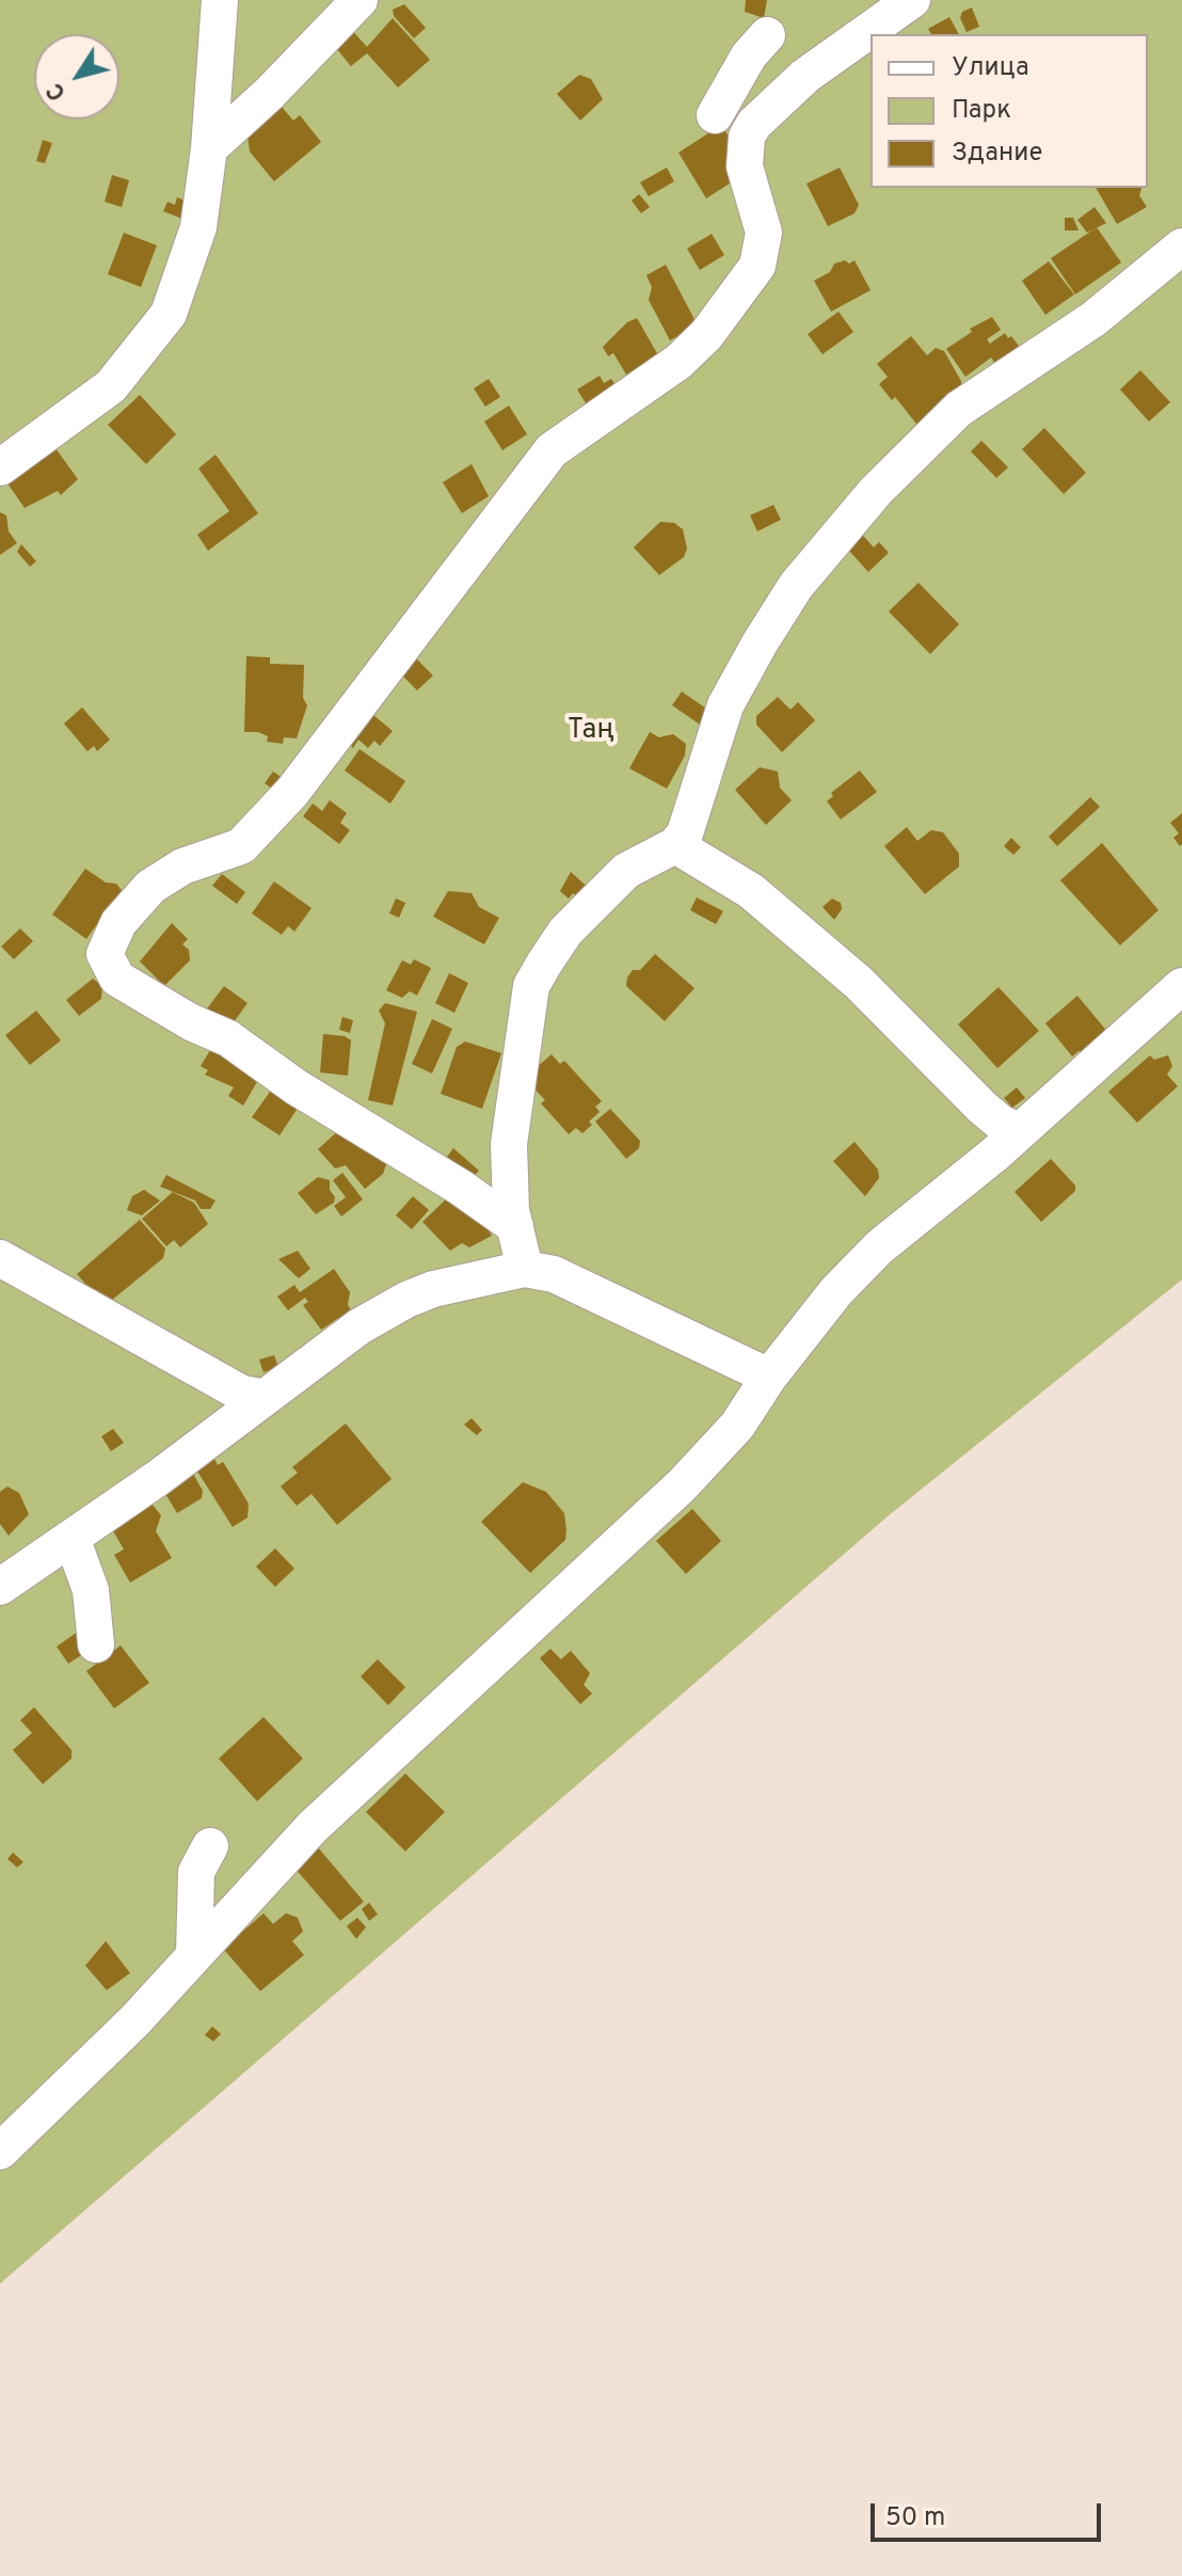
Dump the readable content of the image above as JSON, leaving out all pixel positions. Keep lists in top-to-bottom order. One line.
{"parks":["Таң"],"legend":["Улица","Парк","Здание"],"scale_bar":"50 m","north":"bottom left"}
